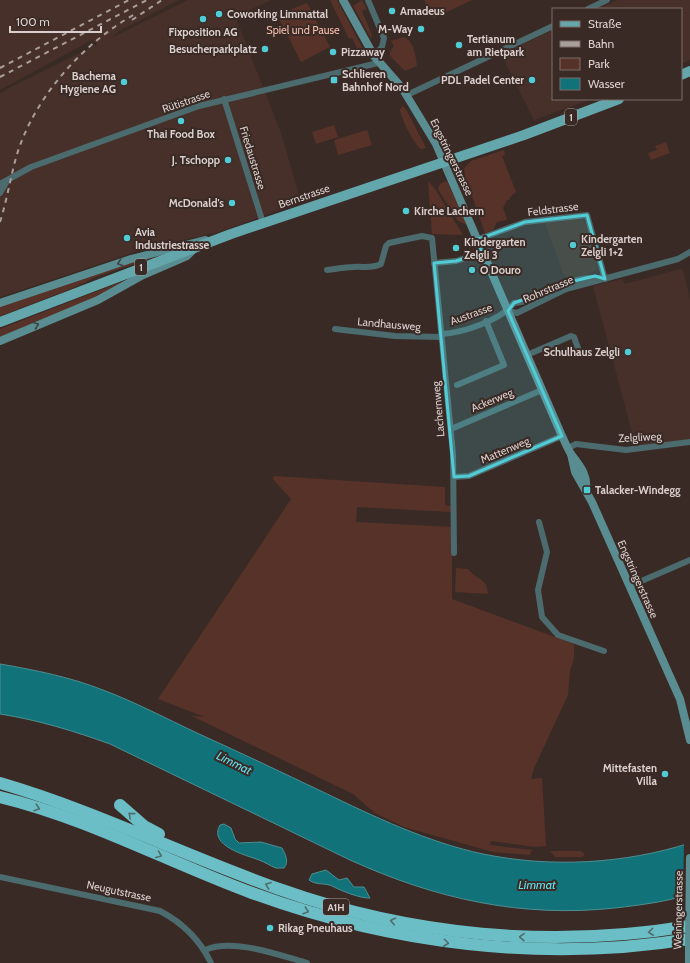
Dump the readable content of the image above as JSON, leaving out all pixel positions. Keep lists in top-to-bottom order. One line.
{"streets":{"highway":["A1H"],"main road":["1","Engstringerstrasse","Bernstrasse","Weiningerstrasse"],"street":["Rütistrasse","Friedaustrasse","Feldstrasse","Rohrstrasse","Austrasse","Landhausweg","Ackerweg","Lachernweg","Zelgliweg","Mattenweg","Neugutstrasse"]},"crossings":[["Rütistrasse","Engstringerstrasse"],["Rütistrasse","Friedaustrasse"],["Engstringerstrasse","Bernstrasse"],["Engstringerstrasse","Feldstrasse"],["Engstringerstrasse","Rohrstrasse"],["Engstringerstrasse","Austrasse"],["Engstringerstrasse","Ackerweg"],["Engstringerstrasse","Zelgliweg"],["Engstringerstrasse","Mattenweg"],["Friedaustrasse","Bernstrasse"],["Feldstrasse","Rohrstrasse"],["Rohrstrasse","Austrasse"],["Austrasse","Landhausweg"],["Austrasse","Lachernweg"],["Landhausweg","Lachernweg"],["Ackerweg","Lachernweg"],["Lachernweg","Mattenweg"]],"water":["Limmat"],"parks":["Spiel und Pause"],"places":{"other":["Amadeus","Coworking Limmattal","Fixposition AG","M-Way","Tertianum am Rietpark","Besucherparkplatz","Pizzaway","PDL Padel Center","Bachema Hygiene AG","Thai Food Box","J. Tschopp","McDonald's","Kirche Lachern","Avia Industriestrasse","Kindergarten Zelgli 1+2","Kindergarten Zelgli 3","O Douro","Schulhaus Zelgli","Mittefasten Villa","Rikag Pneuhaus"],"transit":["Schlieren Bahnhof Nord","Talacker-Windegg"]},"legend":["Straße","Bahn","Park","Wasser"],"scale_bar":"100 m"}
